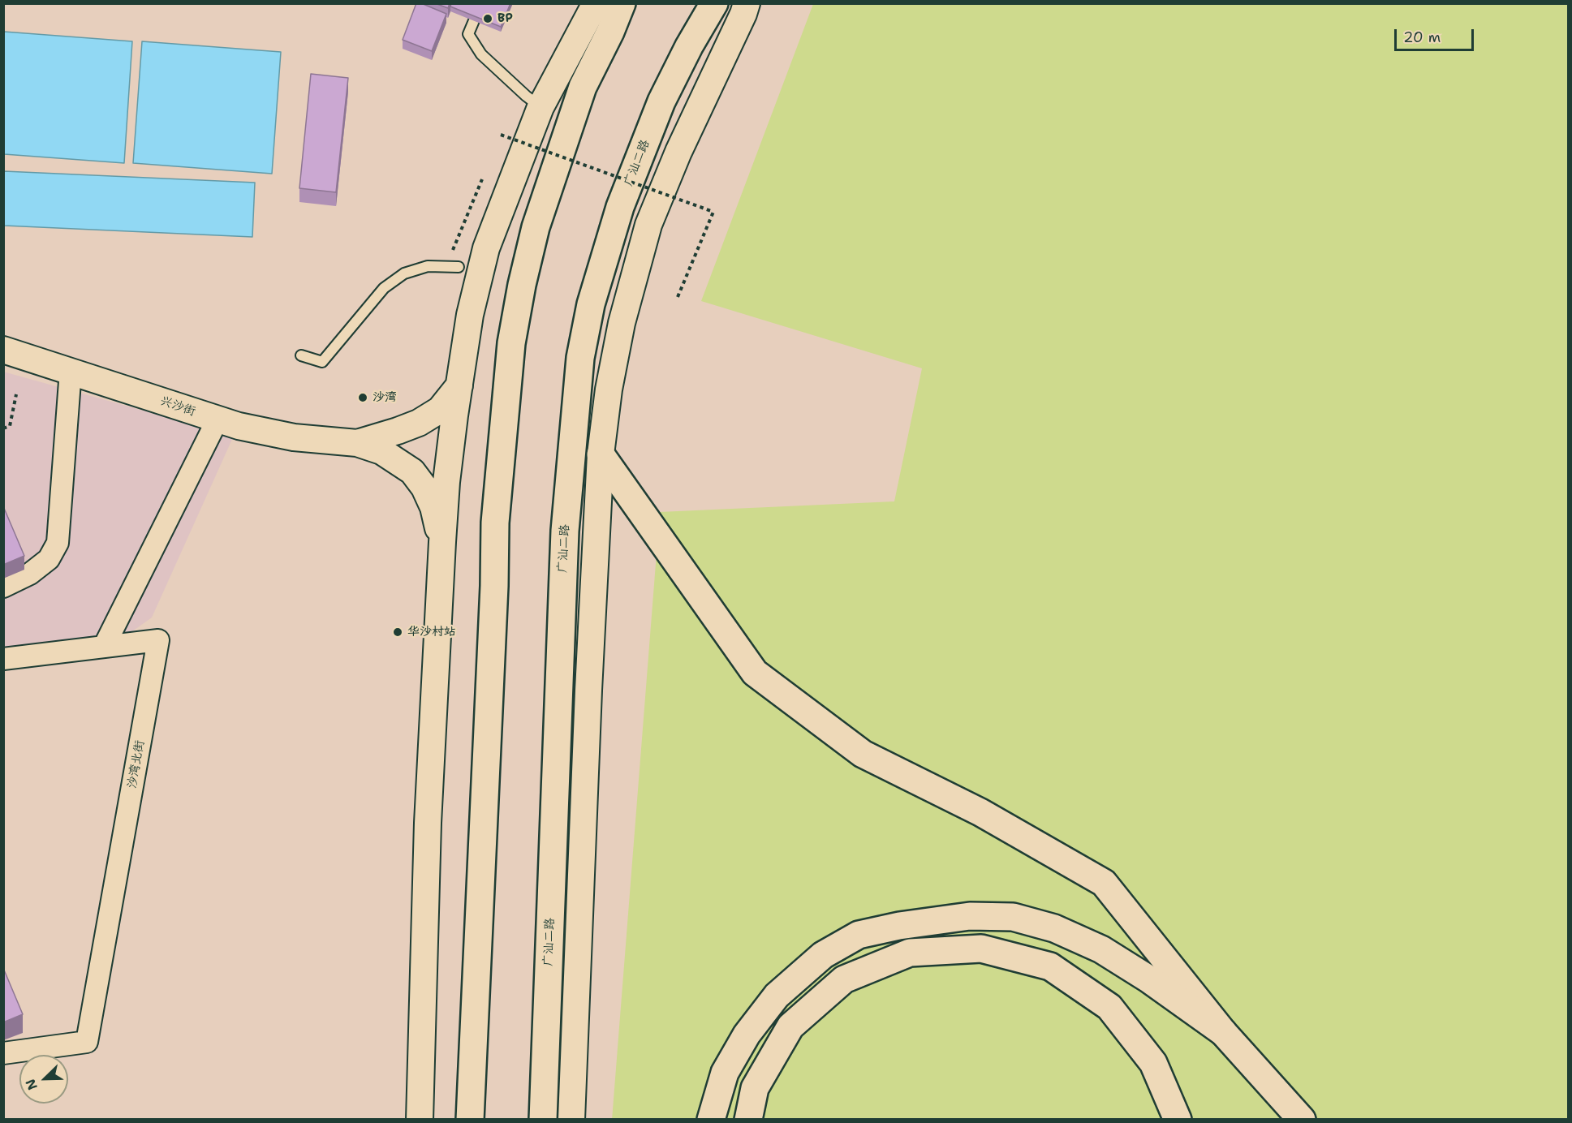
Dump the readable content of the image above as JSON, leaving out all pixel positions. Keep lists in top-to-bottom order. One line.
{"streets":{"main road":["广汕二路"],"street":["兴沙街","沙湾北街"]},"places":["BP","沙湾","华沙村站"],"scale_bar":"20 m","north":"bottom left"}
